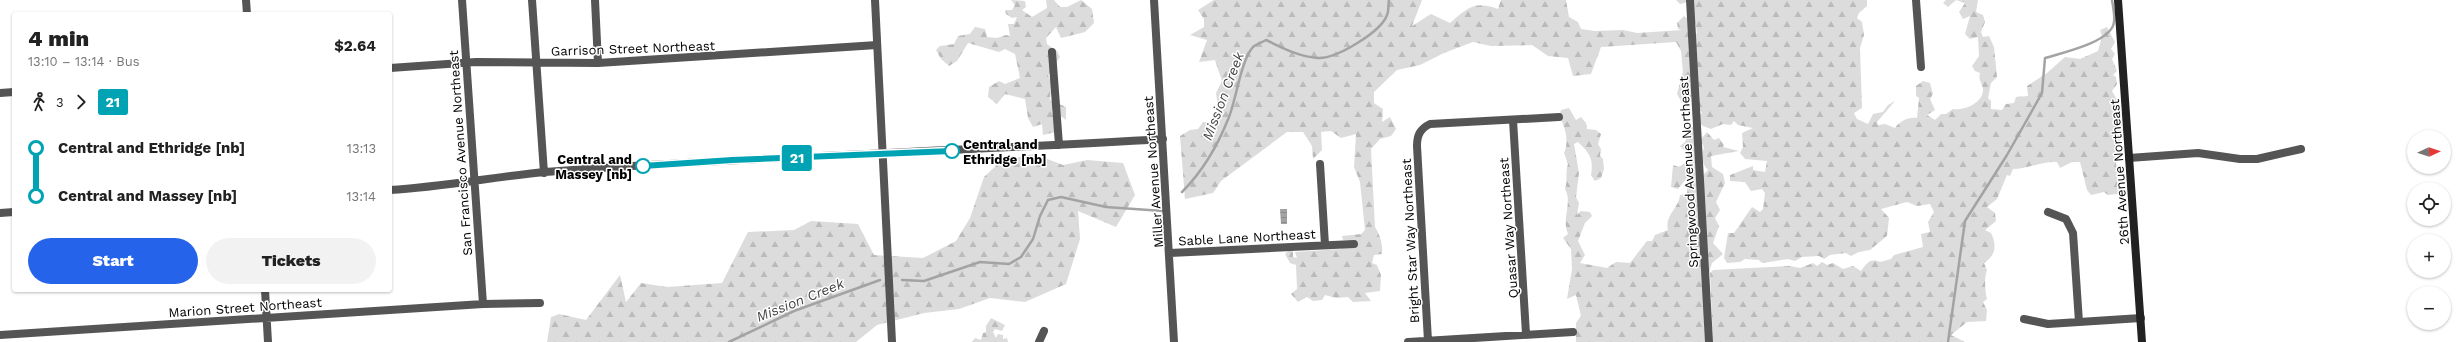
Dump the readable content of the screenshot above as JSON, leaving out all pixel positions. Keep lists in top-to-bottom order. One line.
{"streets":{"street":["Garrison Street Northeast","San Francisco Avenue Northeast","Miller Avenue Northeast","Springwood Avenue Northeast","26th Avenue Northeast","Quasar Way Northeast","Sable Lane Northeast","Bright Star Way Northeast","Marion Street Northeast"]},"crossings":[["Garrison Street Northeast","San Francisco Avenue Northeast"],["San Francisco Avenue Northeast","Marion Street Northeast"],["Miller Avenue Northeast","Sable Lane Northeast"],["Quasar Way Northeast","Bright Star Way Northeast"]],"water":["Mission Creek"],"places":["Central and Ethridge [nb]","Central and Massey [nb]"],"lines":["bus line 21"],"north":"right","page":{"on_map":"21","heading":["4 min","13:10 – 13:14 · Bus","$2.64"],"legs":["3","21"],"list":[{"name":"Central and Ethridge [nb]","value":"13:13"},{"name":"Central and Massey [nb]","value":"13:14"}],"map_buttons":["+","−"],"buttons":["Start","Tickets"]}}
